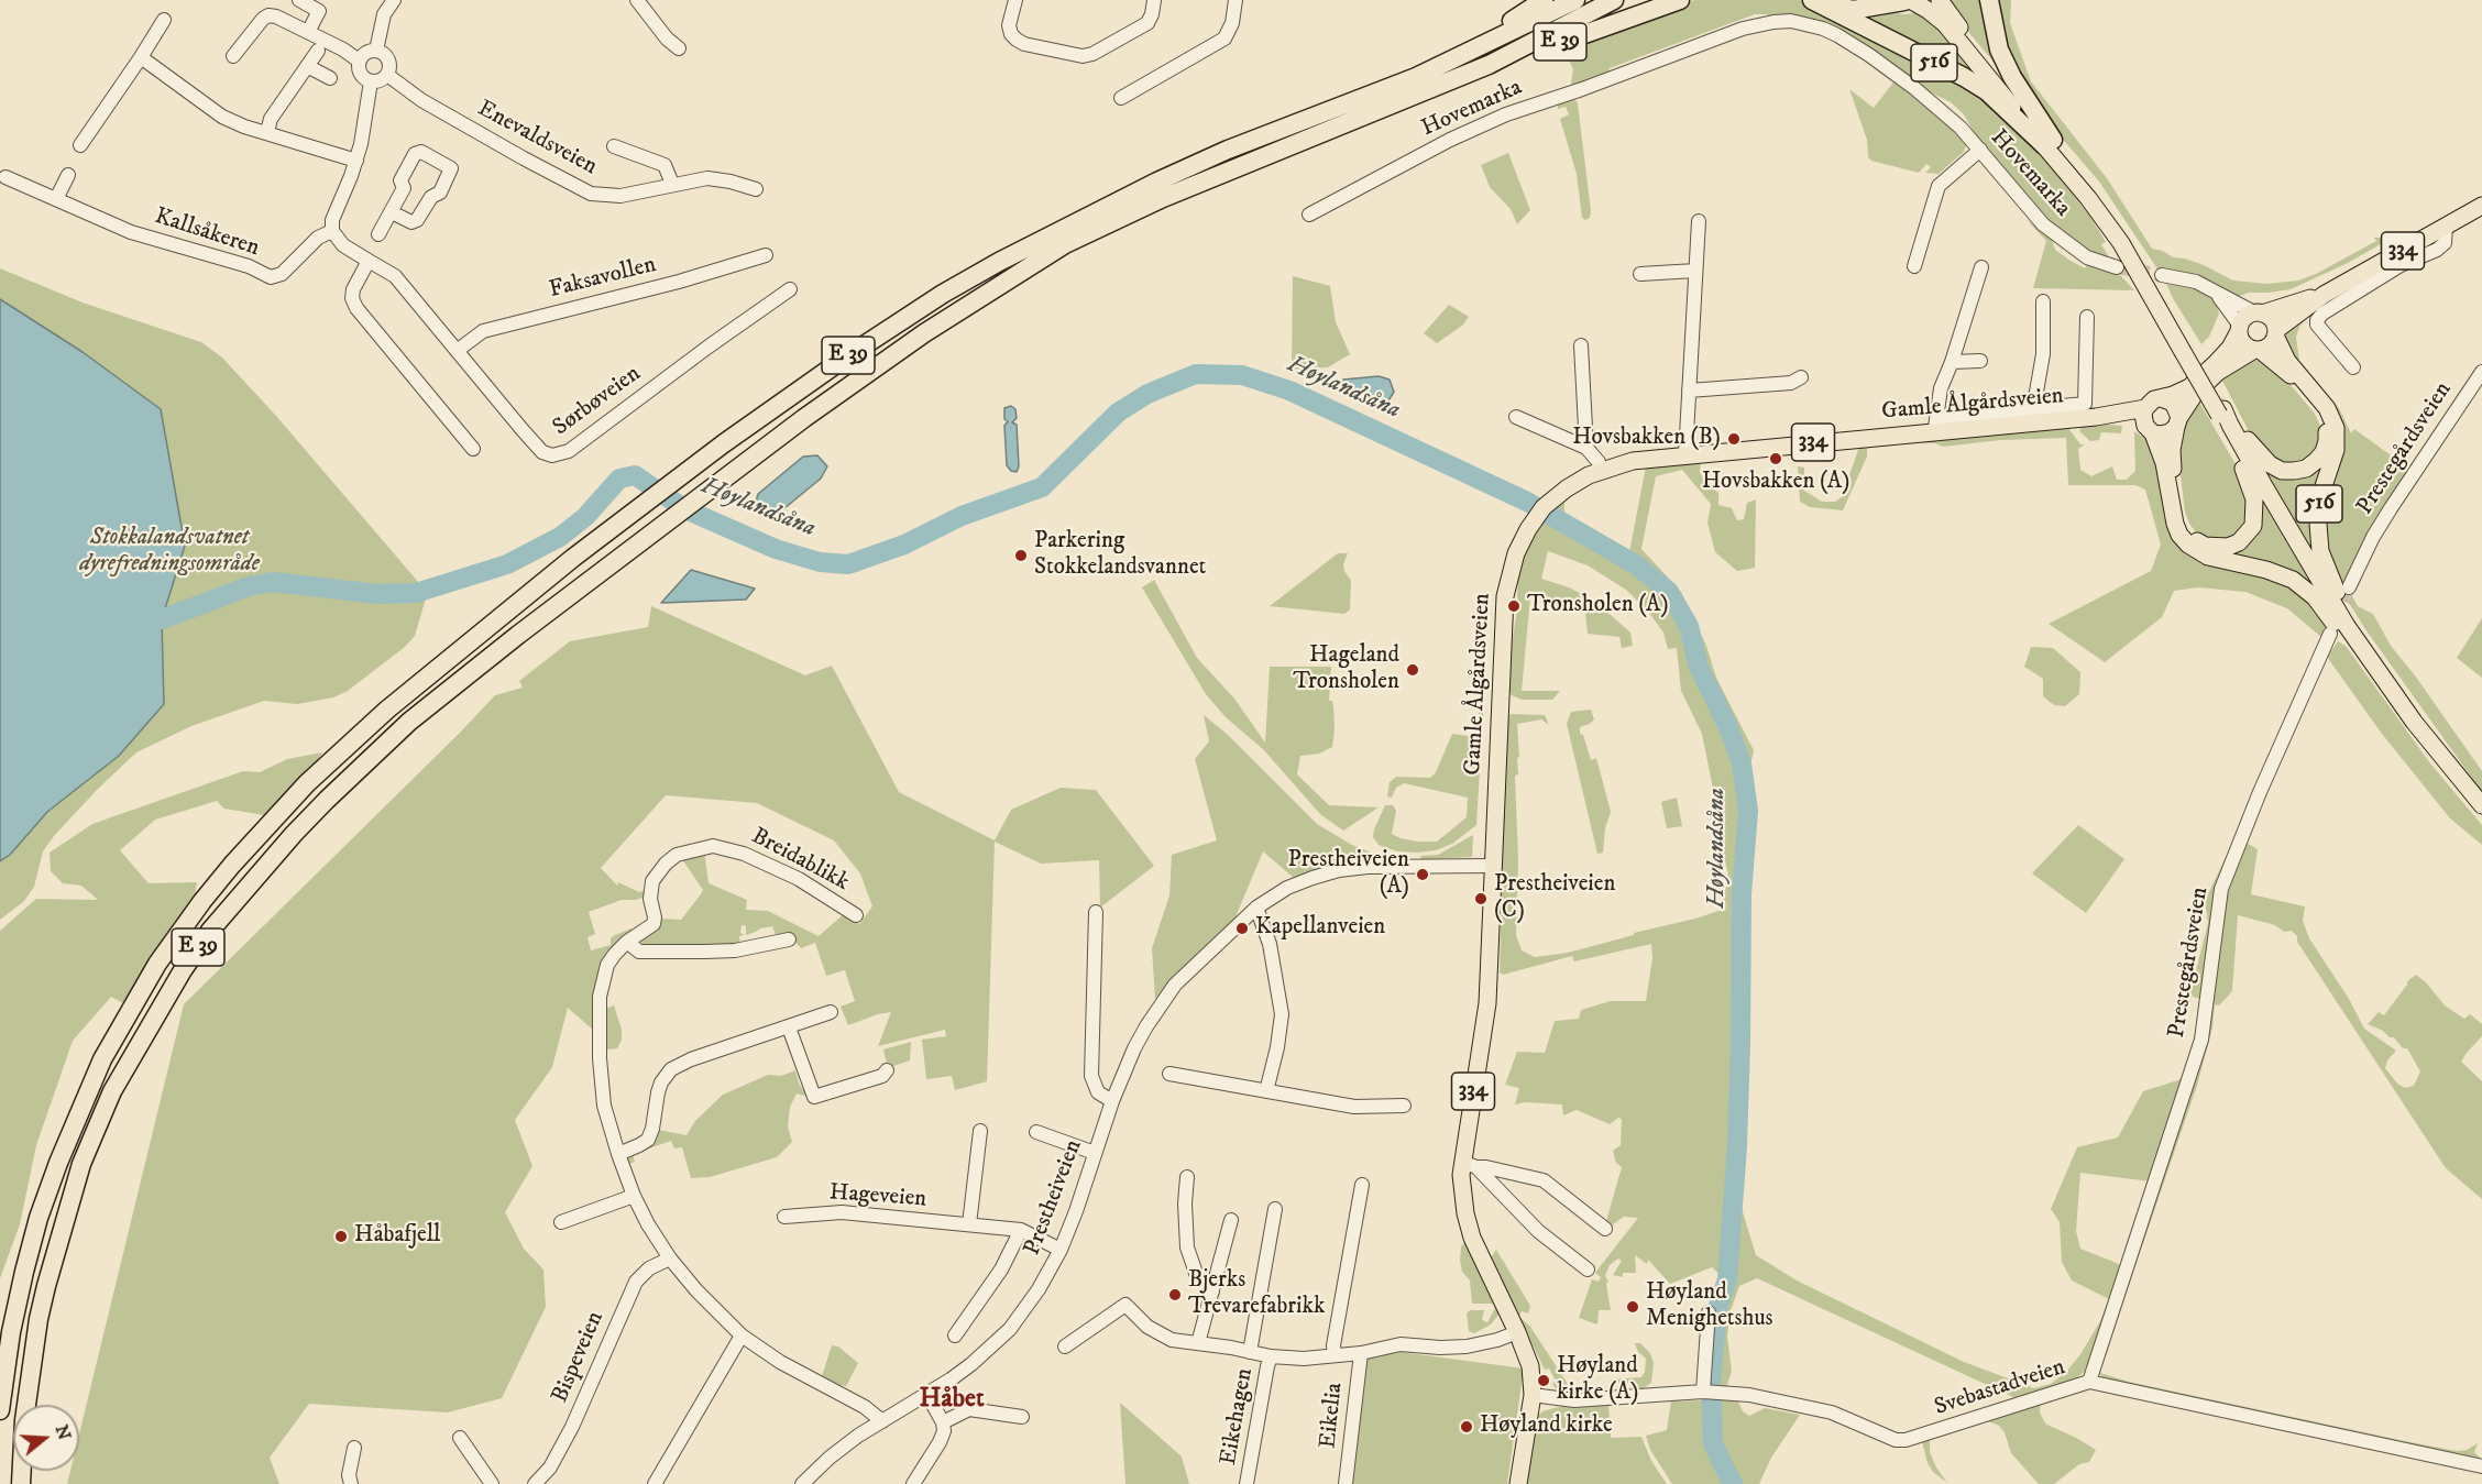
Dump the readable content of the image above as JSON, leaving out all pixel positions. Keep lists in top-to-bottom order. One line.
{"streets":{"highway":["E 39","516"],"main road":["334","Gamle Ålgårdsveien"],"street":["Hovemarka","Enevaldsveien","Kallsåkeren","Faksavollen","Sørbøveien","Prestegårdsveien","Breidablikk","Hageveien","Prestheiveien","Bispeveien","Svebastadveien","Eikelia","Eikehagen"]},"crossings":[["516","334"],["516","Gamle Ålgårdsveien"],["Kallsåkeren","Sørbøveien"],["334","Gamle Ålgårdsveien"],["Faksavollen","Sørbøveien"],["Gamle Ålgårdsveien","Prestheiveien"],["Gamle Ålgårdsveien","Svebastadveien"],["Prestegårdsveien","Svebastadveien"],["Hageveien","Prestheiveien"]],"districts":["Håbet"],"water":["Høylandsåna"],"parks":["Stokkalandsvatnet dyrefredningsområde"],"places":["Hovsbakken (B)","Hovsbakken (A)","Parkering Stokkelandsvannet","Tronsholen (A)","Hageland Tronsholen","Prestheiveien (A)","Prestheiveien (C)","Kapellanveien","Håbafjell","Bjerks Trevarefabrikk","Høyland Menighetshus","Høyland kirke (A)","Høyland kirke"],"north":"right"}
